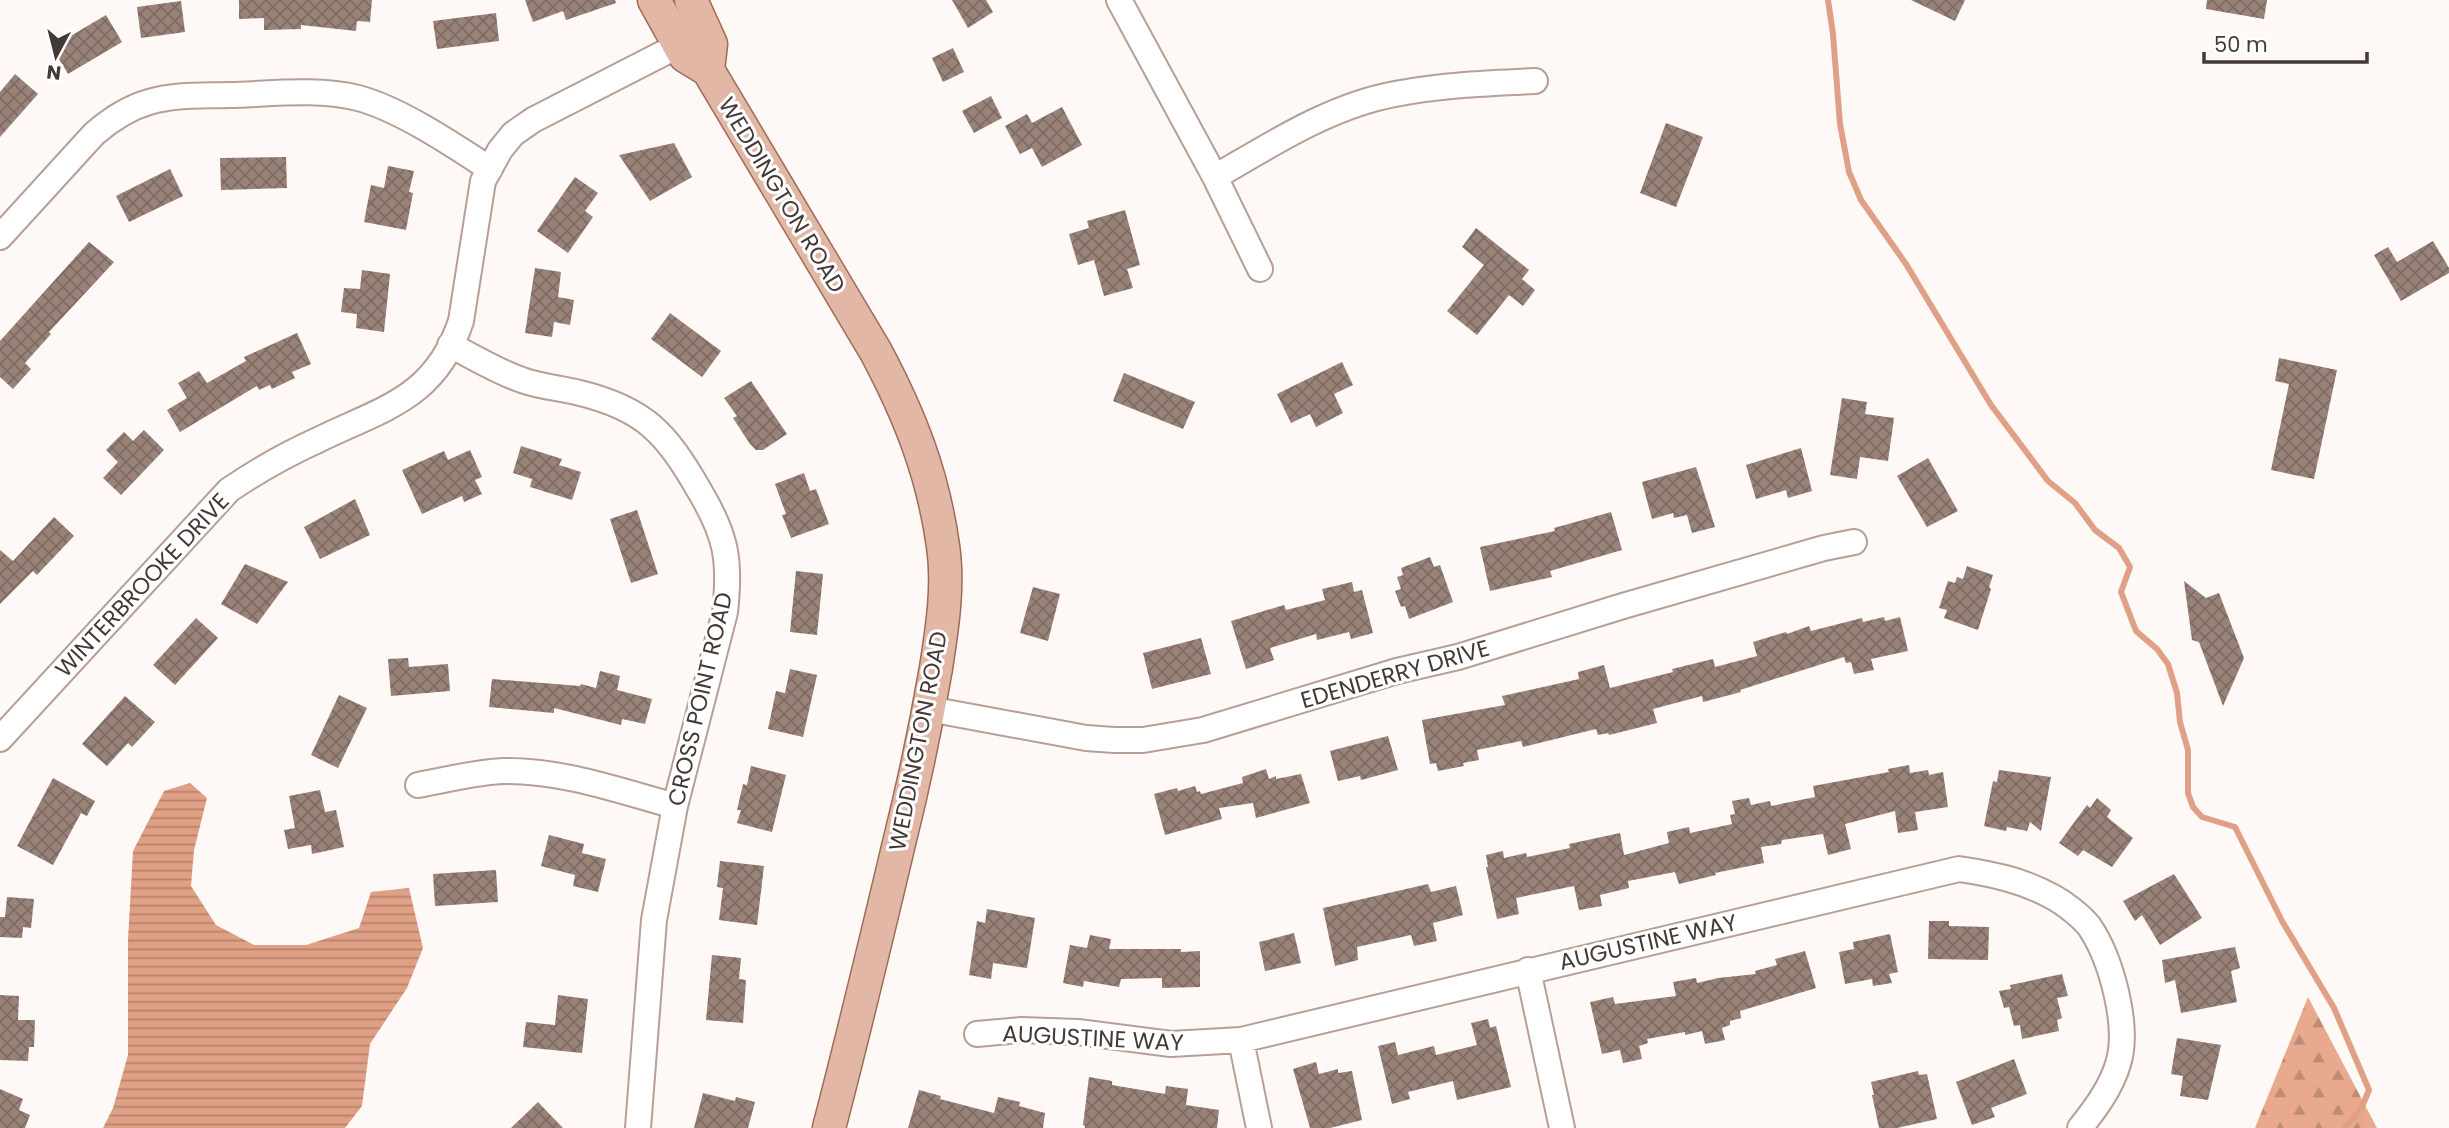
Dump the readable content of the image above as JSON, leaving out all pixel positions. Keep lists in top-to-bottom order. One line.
{"streets":{"main road":["WEDDINGTON ROAD"],"street":["WINTERBROOKE DRIVE","EDENDERRY DRIVE","CROSS POINT ROAD","AUGUSTINE WAY"]},"crossings":[["WEDDINGTON ROAD","WINTERBROOKE DRIVE"],["WEDDINGTON ROAD","EDENDERRY DRIVE"],["WINTERBROOKE DRIVE","CROSS POINT ROAD"]],"scale_bar":"50 m","north":"bottom"}
